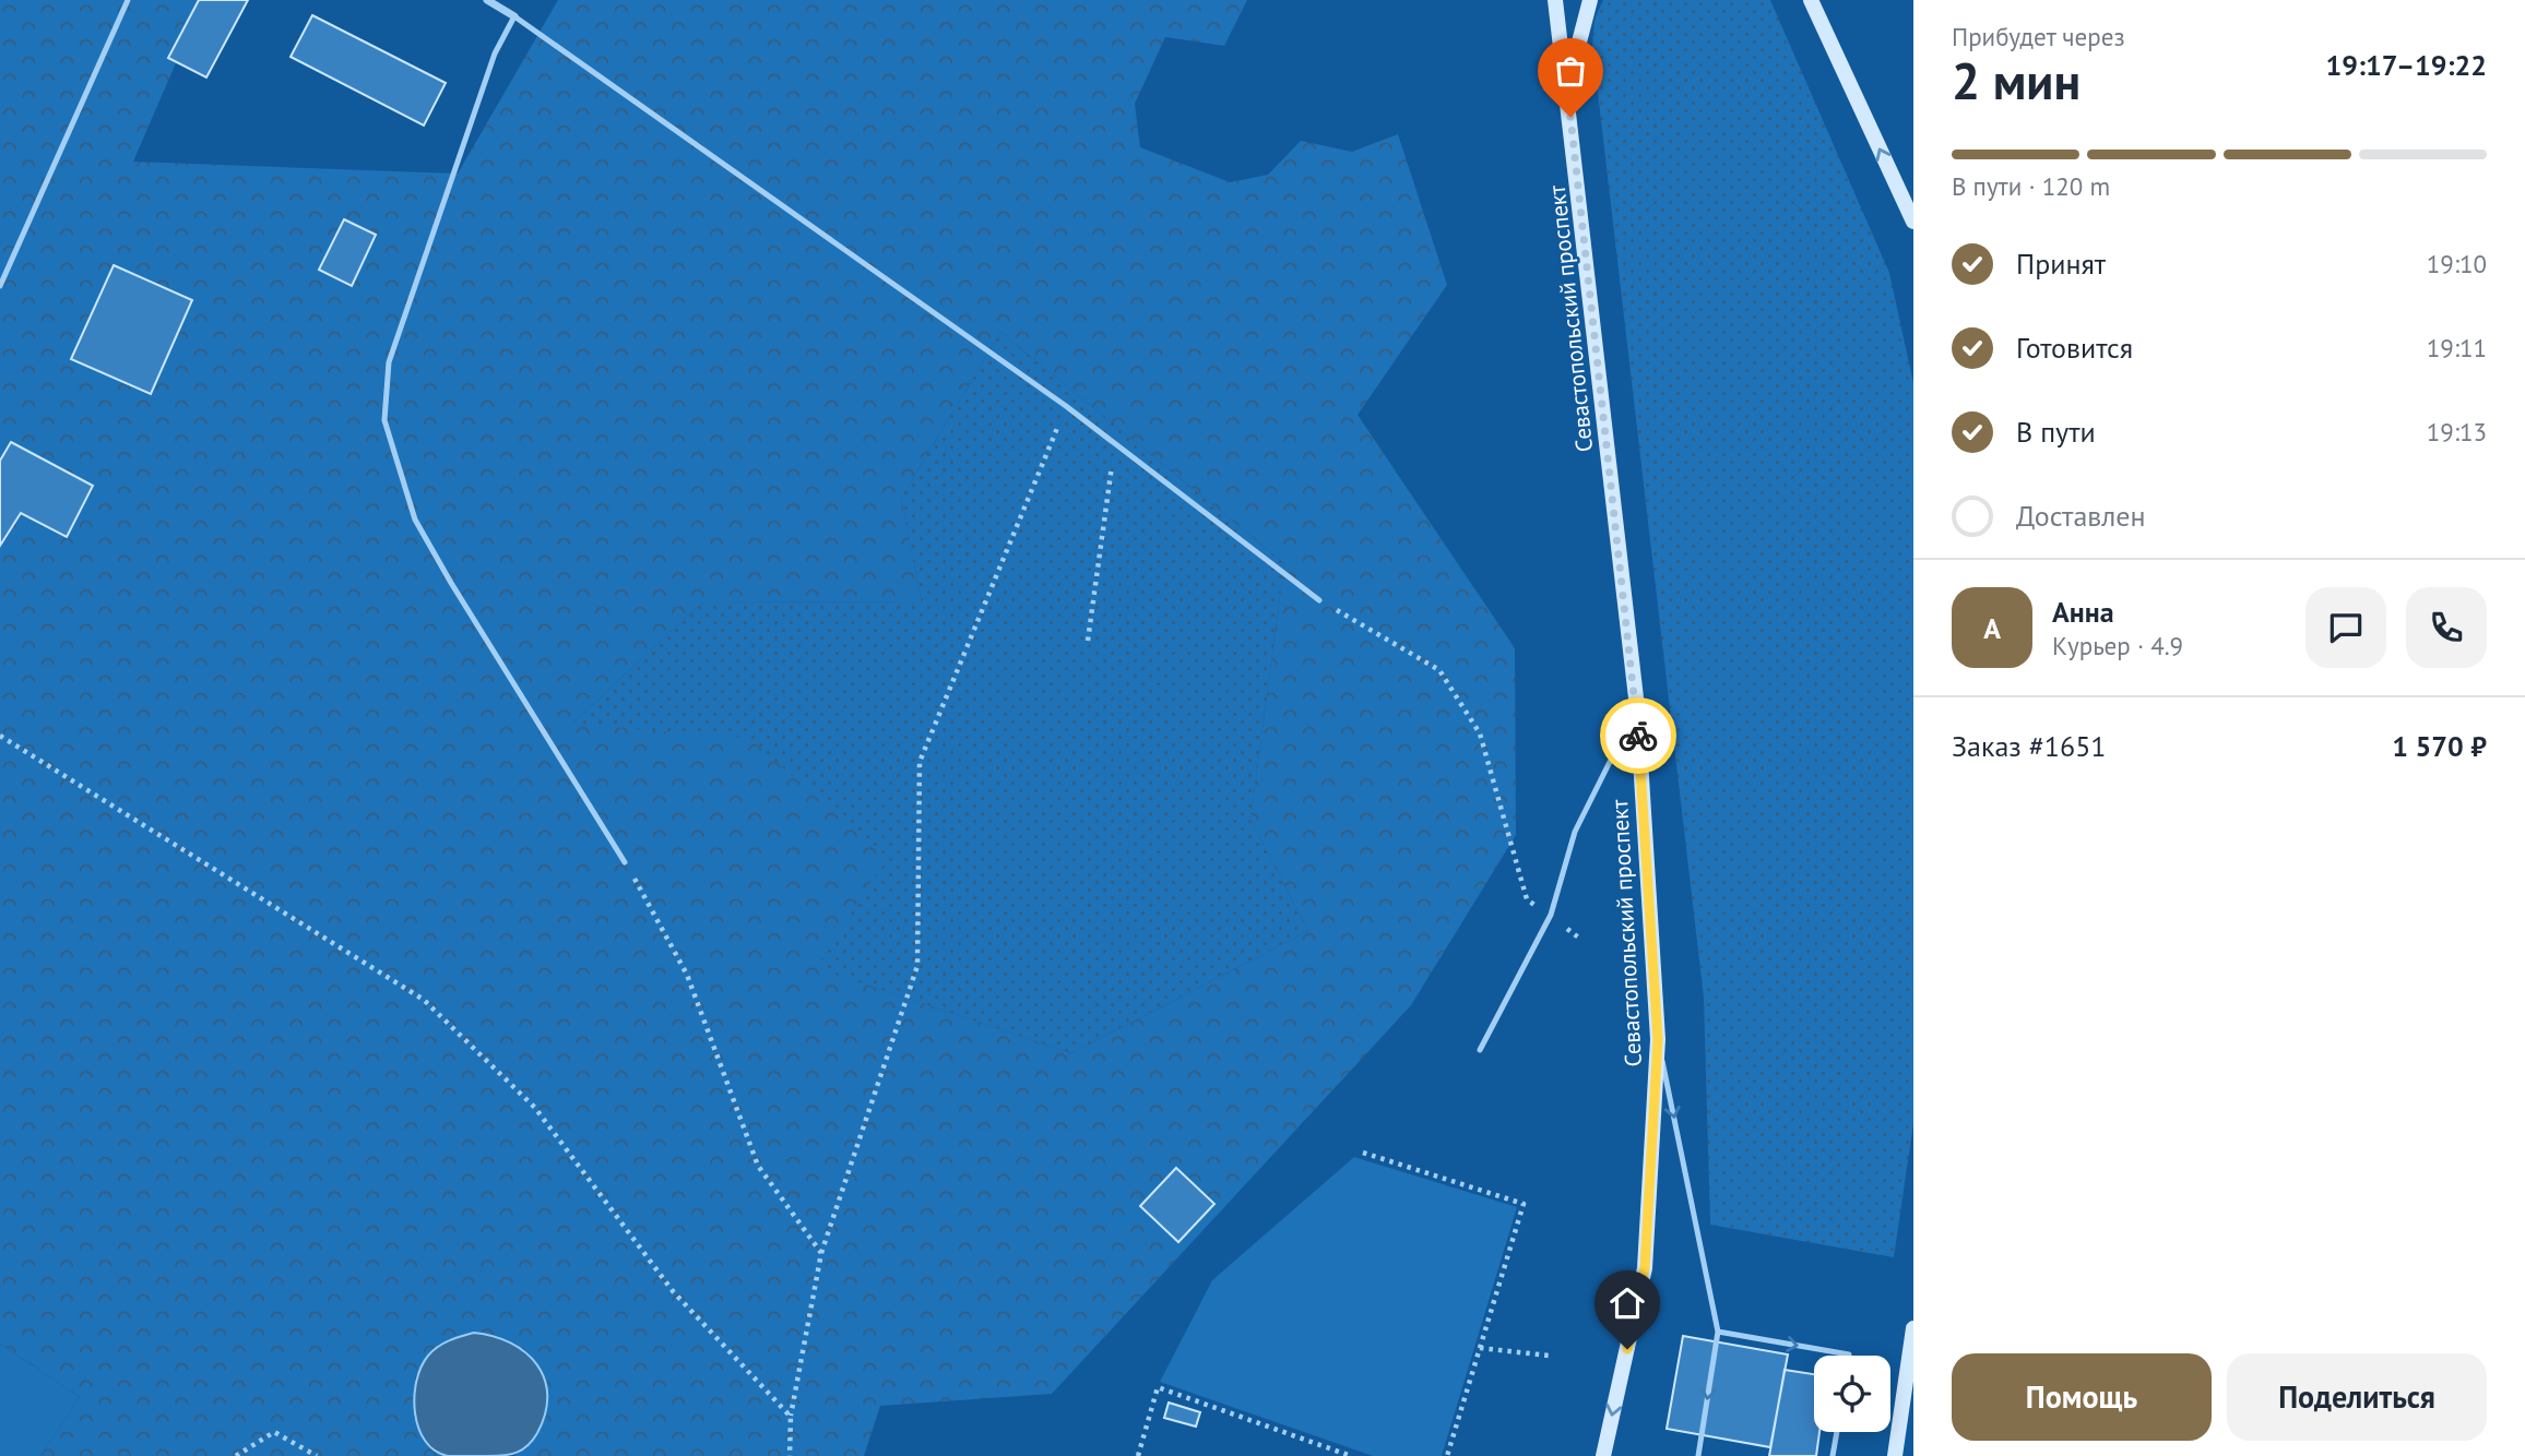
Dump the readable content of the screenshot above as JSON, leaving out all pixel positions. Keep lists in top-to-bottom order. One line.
{"streets":{"main road":["Севастопольский проспект"]},"page":{"heading":["2 мин","Прибудет через","19:17–19:22"],"panel":["Анна","Курьер · 4.9","Заказ #1651","1 570 ₽"],"bar":"В пути · 120 m","list":[["Принят","19:10"],["Готовится","19:11"],["В пути","19:13"],"Доставлен"],"round":"А","buttons":["Помощь","Поделиться"]}}
